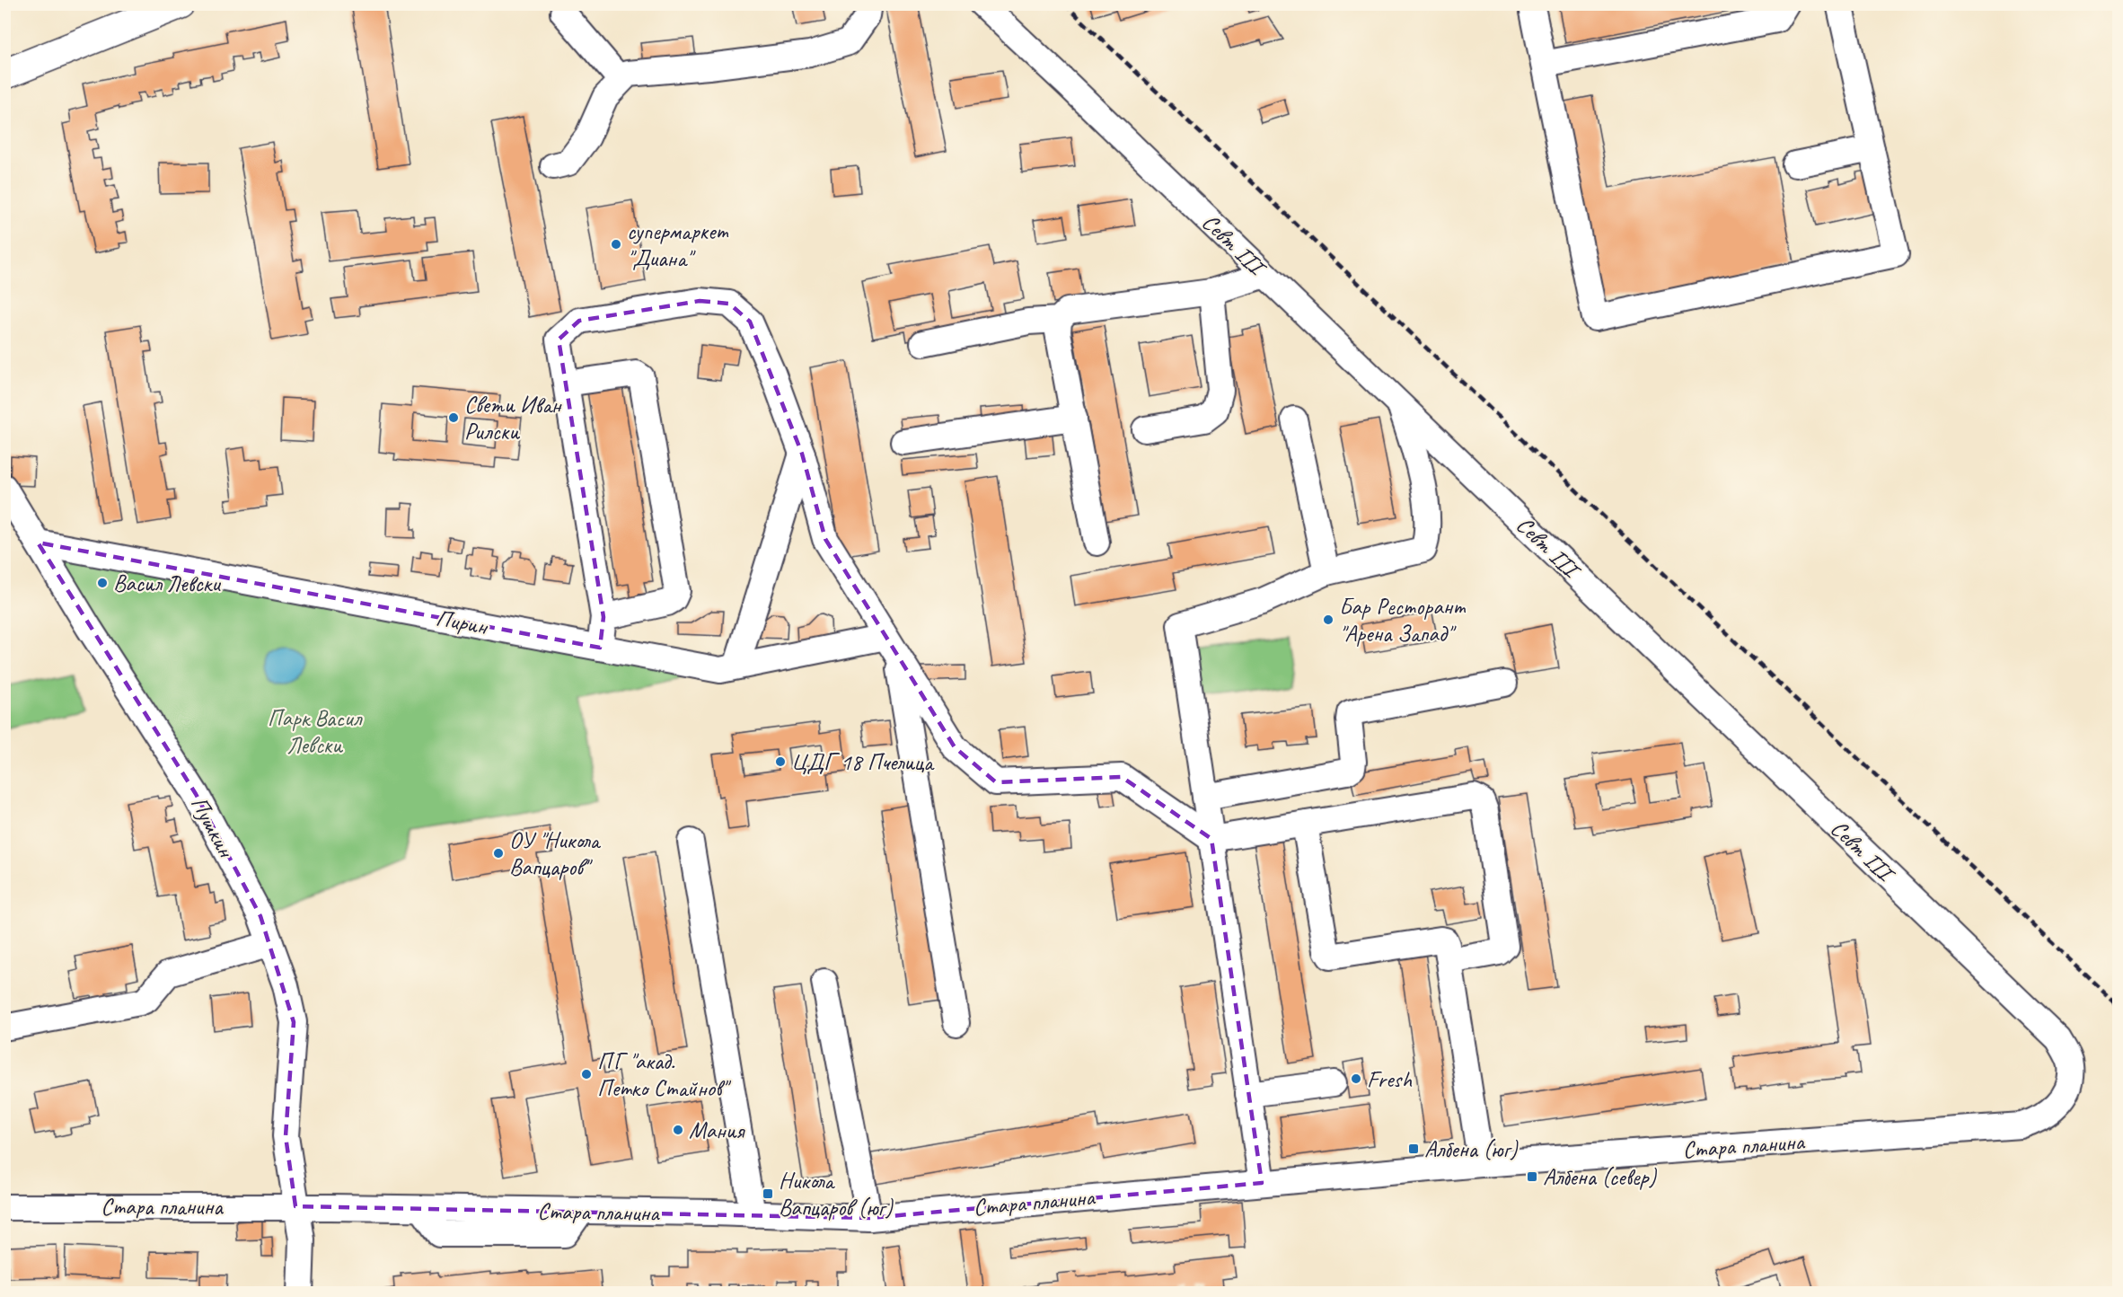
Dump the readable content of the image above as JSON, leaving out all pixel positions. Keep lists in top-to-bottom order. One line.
{"streets":{"street":["Севт III","Пирин","Пушкин","Стара планина"]},"crossings":[["Севт III","Стара планина"],["Пирин","Пушкин"],["Пушкин","Стара планина"]],"parks":["Парк Васил Левски"],"places":{"other":["супермаркет \"Диана\"","Свети Иван Рилски","Васил Левски","Бар Ресторант \"Арена Запад\"","ЦДГ 18 Пчелица","ОУ \"Никола Вапцаров\"","ПГ \"акад. Петко Стайнов\"","Fresh","Мания"],"transit":["Албена (юг)","Албена (север)","Никола Вапцаров (юг)"]}}
